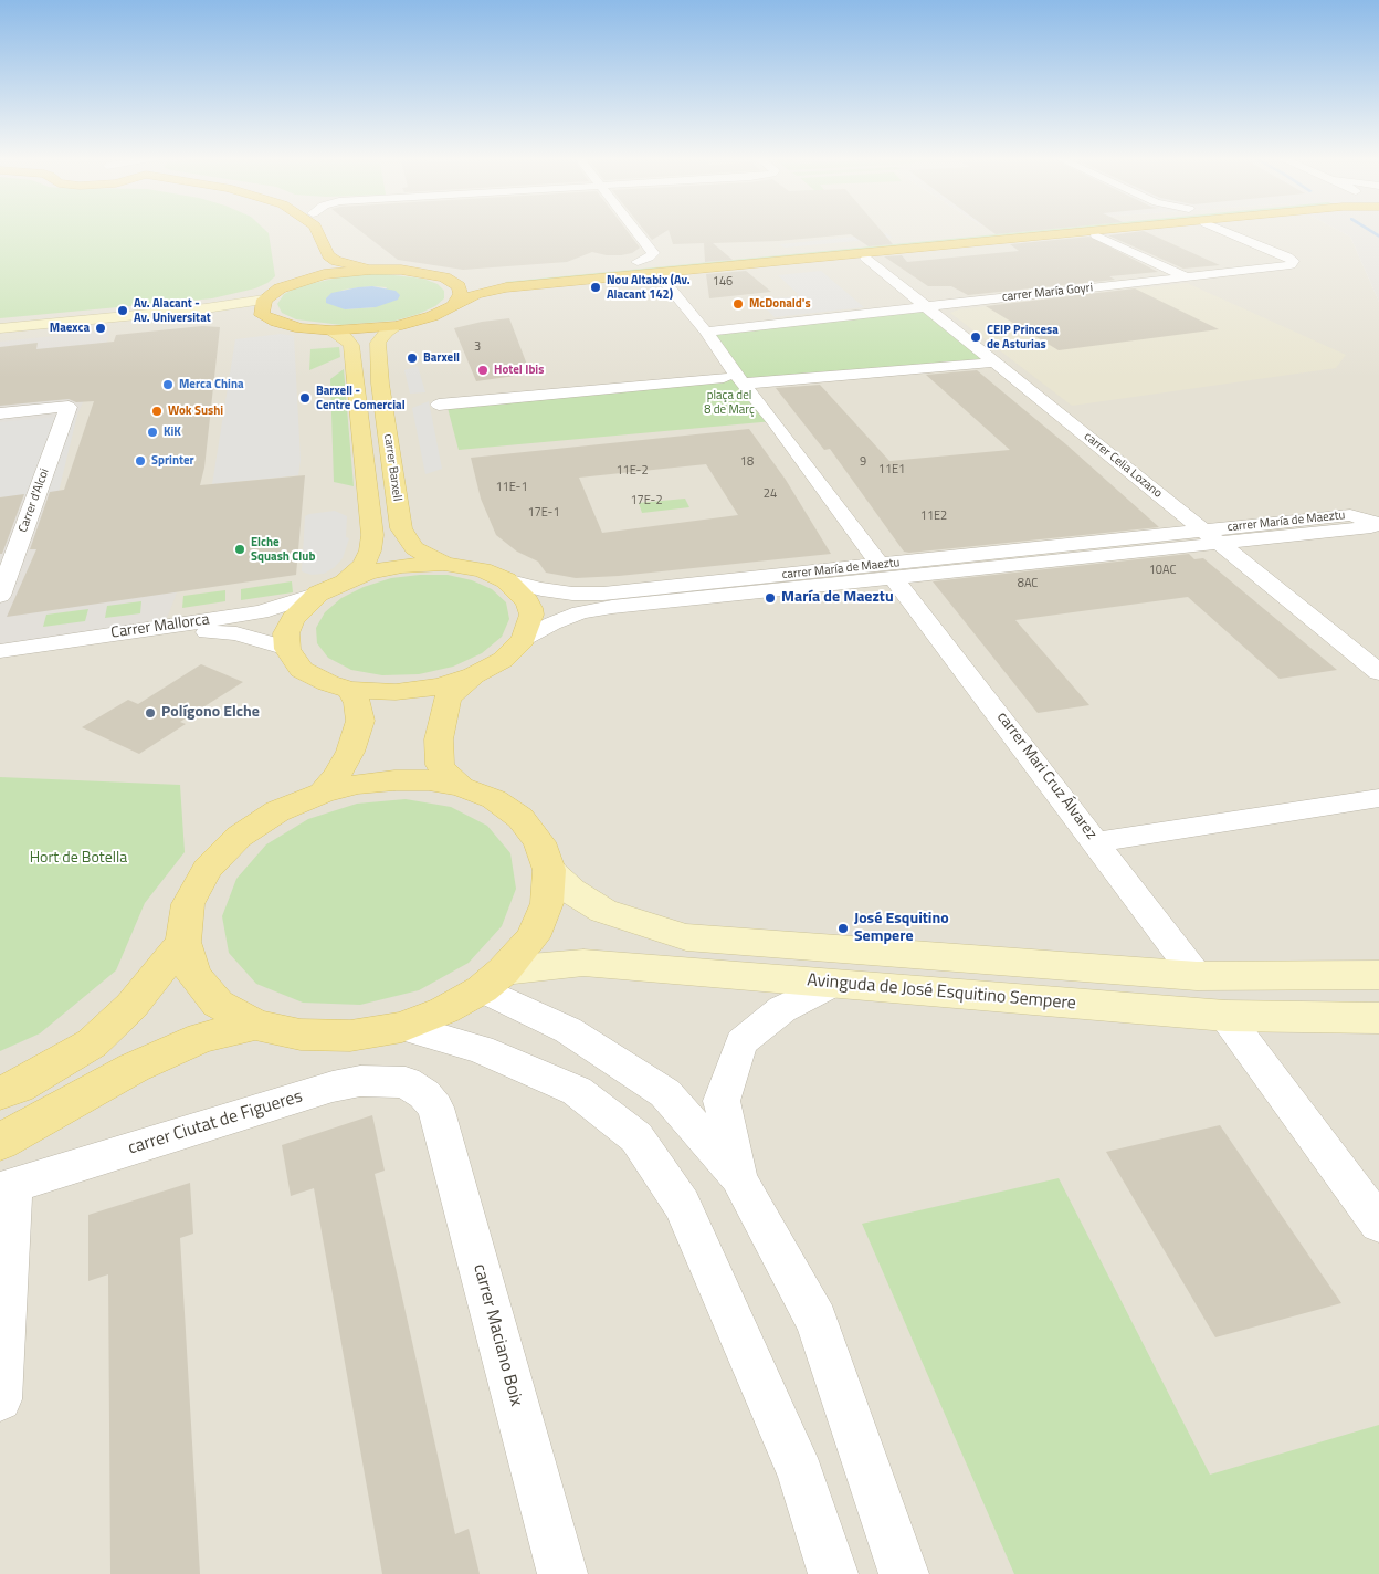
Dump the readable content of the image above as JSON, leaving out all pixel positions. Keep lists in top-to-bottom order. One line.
{"streets":{"main road":["carrer Barxell"],"street":["carrer María Goyri","carrer Celia Lozano","Carrer d'Alcoi","carrer María de Maeztu","Carrer Mallorca","carrer Mari Cruz Álvarez","Avinguda de José Esquitino Sempere","carrer Ciutat de Figueres","carrer Maciano Boix"]},"crossings":[["carrer María Goyri","carrer Celia Lozano"],["carrer María Goyri","carrer Mari Cruz Álvarez"],["carrer Celia Lozano","carrer María de Maeztu"],["carrer María de Maeztu","carrer Mari Cruz Álvarez"],["carrer Ciutat de Figueres","carrer Maciano Boix"]],"parks":["plaça del 8 de Març","Hort de Botella"],"places":["Nou Altabix (Av. Alacant 142)","McDonald's","Av. Alacant - Av. Universitat","Maexca","CEIP Princesa de Asturias","Barxell","Hotel Ibis","Merca China","Barxell - Centre Comercial","Wok Sushi","KiK","Sprinter","Elche Squash Club","María de Maeztu","Polígono Elche","José Esquitino Sempere"],"house_numbers":["146","3","18","9","11E1","11E-2","11E-1","24","17E-2","17E-1","11E2","10AC","8AC"]}
